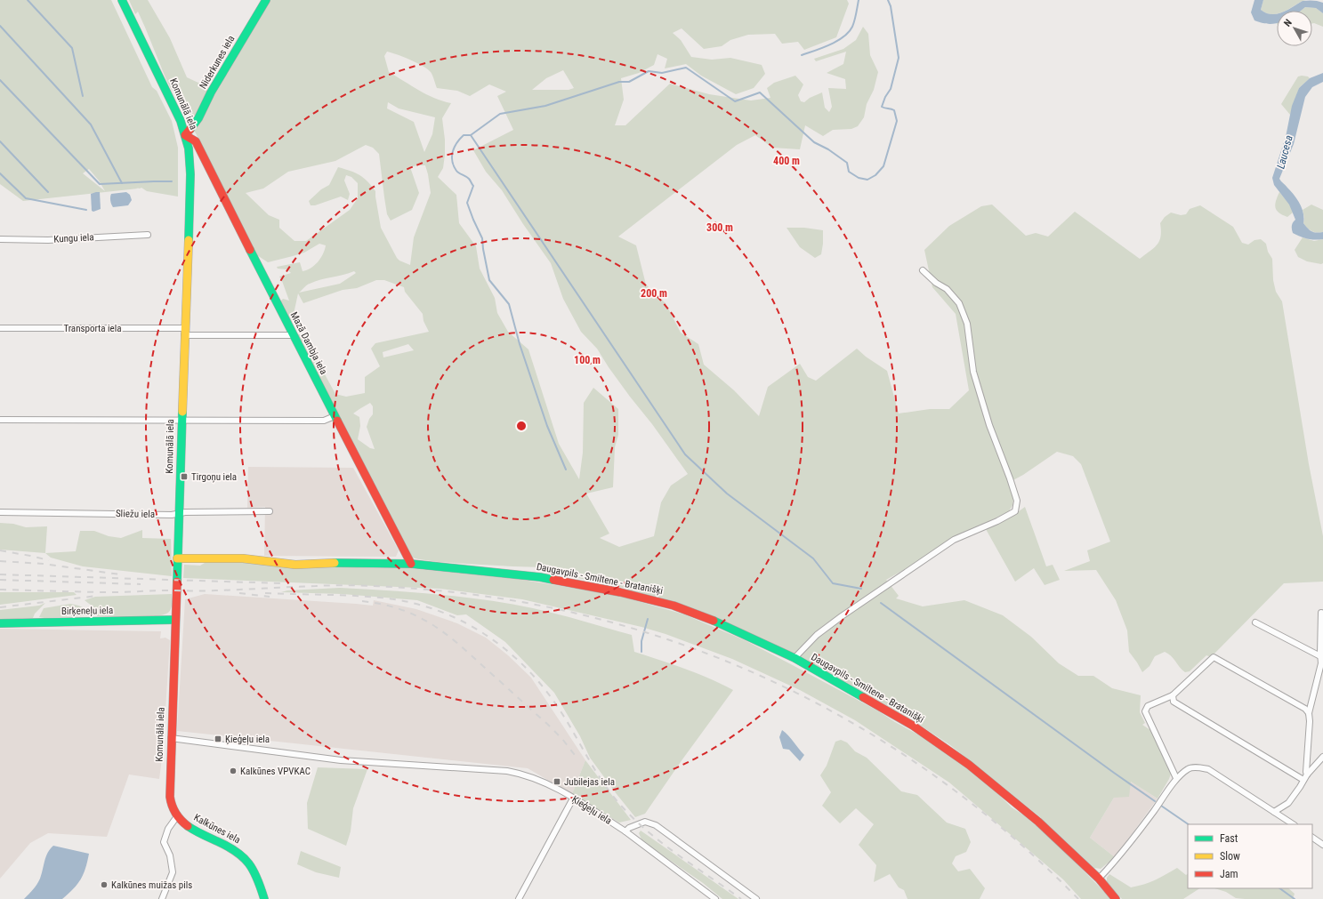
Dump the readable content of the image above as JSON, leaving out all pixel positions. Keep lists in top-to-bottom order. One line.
{"streets":{"main road":["Niderkunes iela","Komunālā iela","Mazā Dambja iela","Daugavpils - Smiltene - Bratanišķi","Birķeneļu iela","Kalkūnes iela"],"street":["Kungu iela","Transporta iela","Sliežu iela","Ķieģeļu iela"]},"crossings":[["Niderkunes iela","Komunālā iela"],["Niderkunes iela","Mazā Dambja iela"],["Komunālā iela","Transporta iela"],["Komunālā iela","Mazā Dambja iela"],["Komunālā iela","Sliežu iela"],["Komunālā iela","Daugavpils - Smiltene - Bratanišķi"],["Komunālā iela","Birķeneļu iela"],["Komunālā iela","Ķieģeļu iela"],["Komunālā iela","Kalkūnes iela"],["Transporta iela","Mazā Dambja iela"],["Mazā Dambja iela","Daugavpils - Smiltene - Bratanišķi"]],"water":["Laucesa"],"places":{"transit":["Tirgoņu iela","Ķieģeļu iela","Jubilejas iela"],"other":["Kalkūnes VPVKAC","Kalkūnes muižas pils"]},"legend":["Fast","Slow","Jam"],"north":"top left","rings":["400 m","300 m","200 m","100 m"]}
